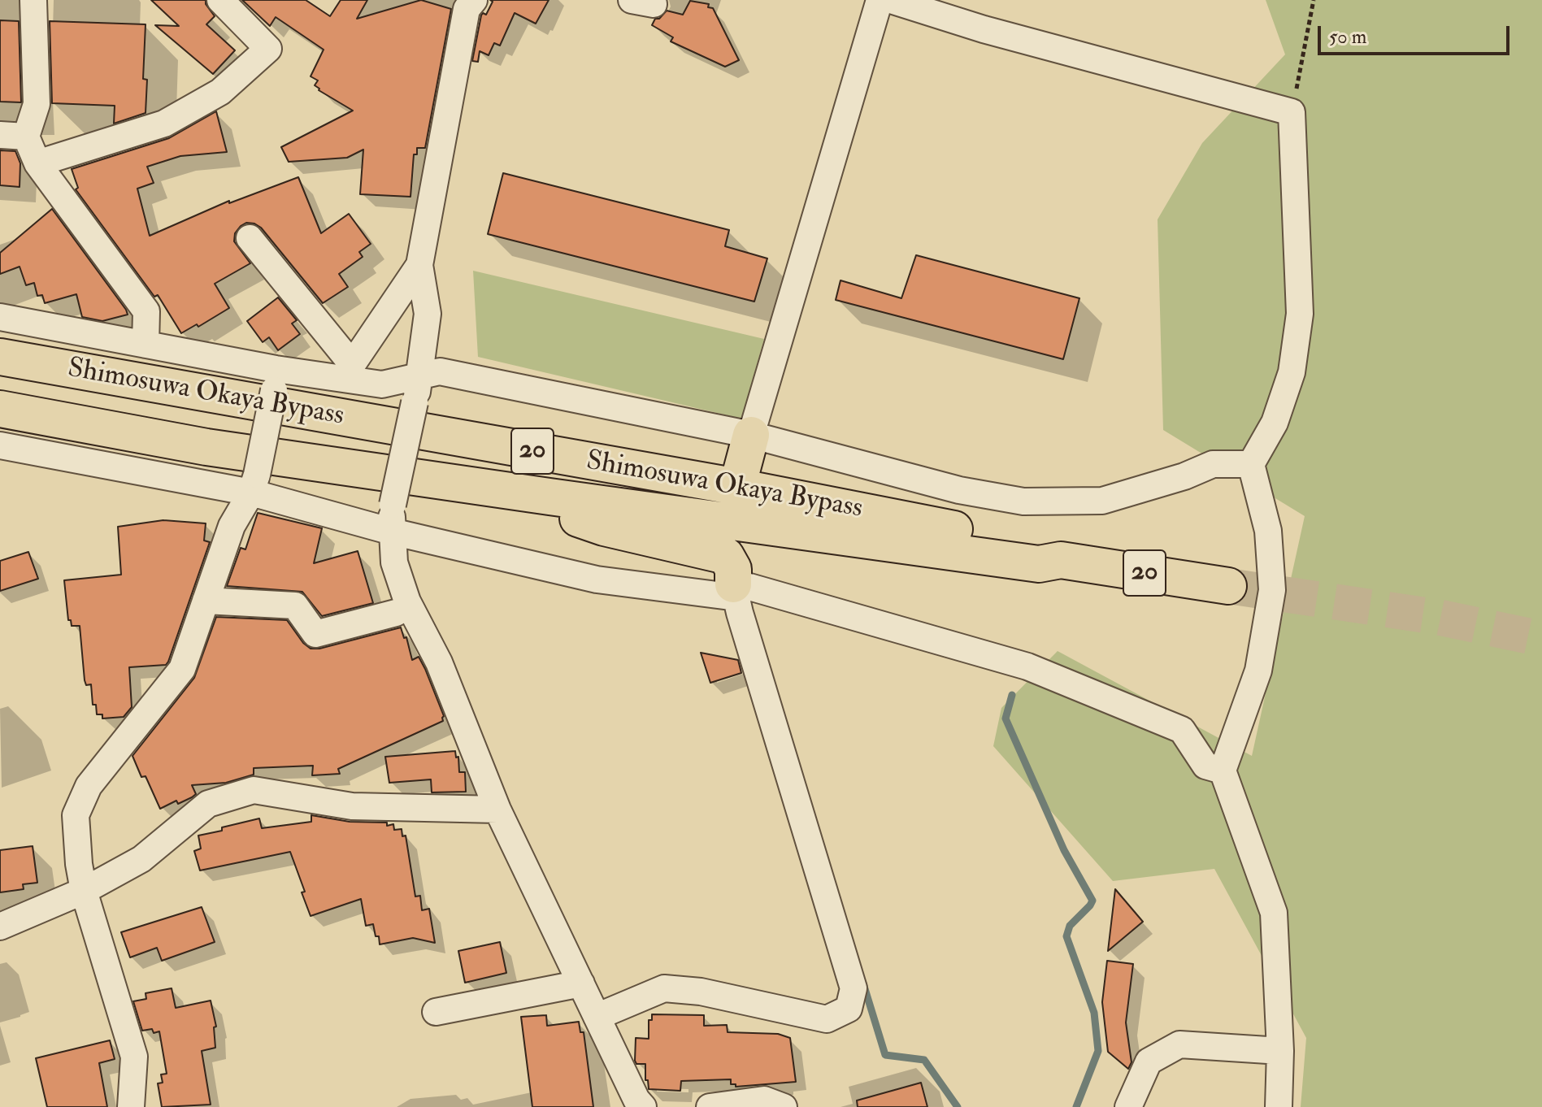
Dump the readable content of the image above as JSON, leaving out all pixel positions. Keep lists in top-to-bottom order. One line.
{"streets":{"highway":["Shimosuwa Okaya Bypass","20"]},"scale_bar":"50 m"}
